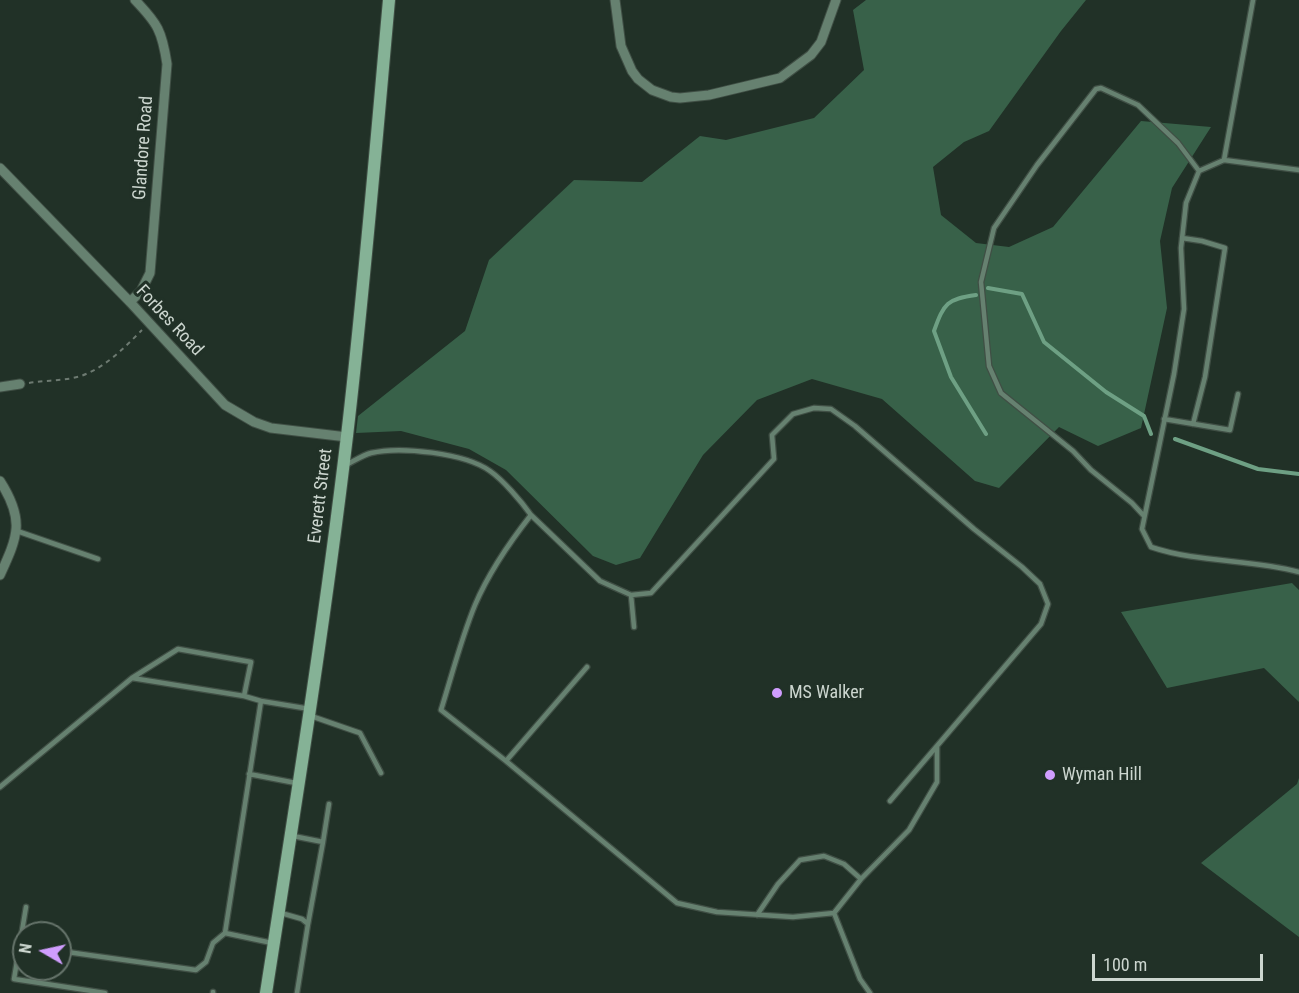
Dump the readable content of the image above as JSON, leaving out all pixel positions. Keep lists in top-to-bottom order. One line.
{"streets":{"street":["Glandore Road","Forbes Road","Everett Street"]},"crossings":[["Glandore Road","Forbes Road"],["Forbes Road","Everett Street"]],"places":["MS Walker","Wyman Hill"],"scale_bar":"100 m","north":"left"}
